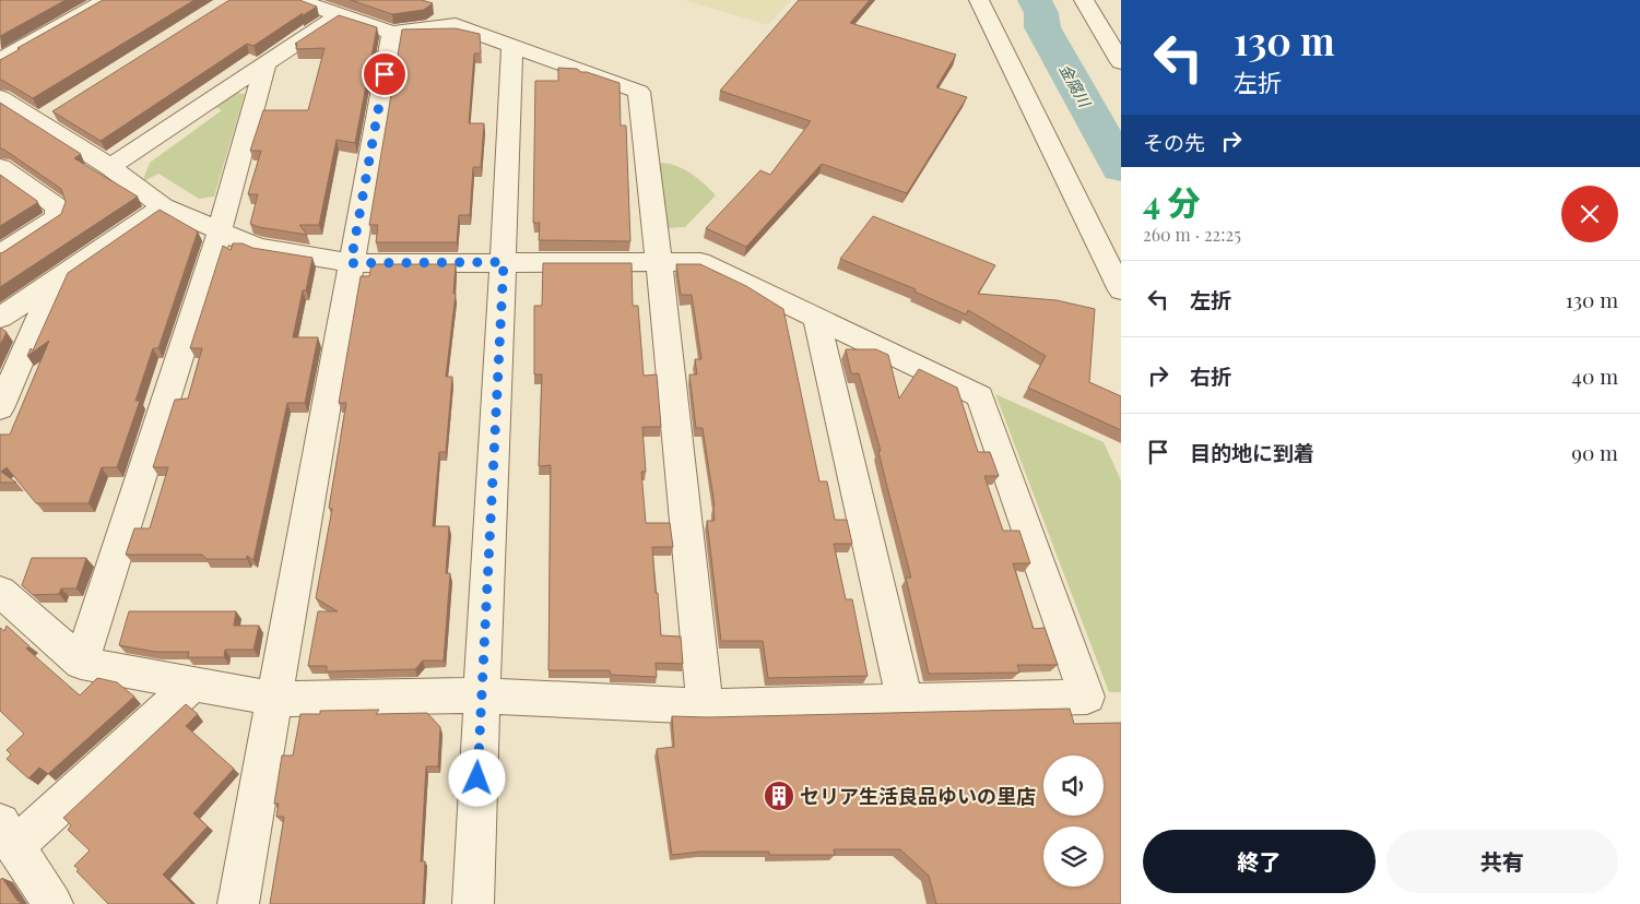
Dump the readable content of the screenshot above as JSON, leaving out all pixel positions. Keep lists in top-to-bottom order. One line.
{"water":["金腐川"],"places":{"building":["セリア生活良品ゆいの里店"]},"page":{"turn":["130 m","左折"],"then":"その先","heading":["4 分","260 m · 22:25"],"list":[{"name":"左折","value":"130 m"},{"name":"右折","value":"40 m"},{"name":"目的地に到着","value":"90 m"}],"buttons":["終了","共有"]}}
